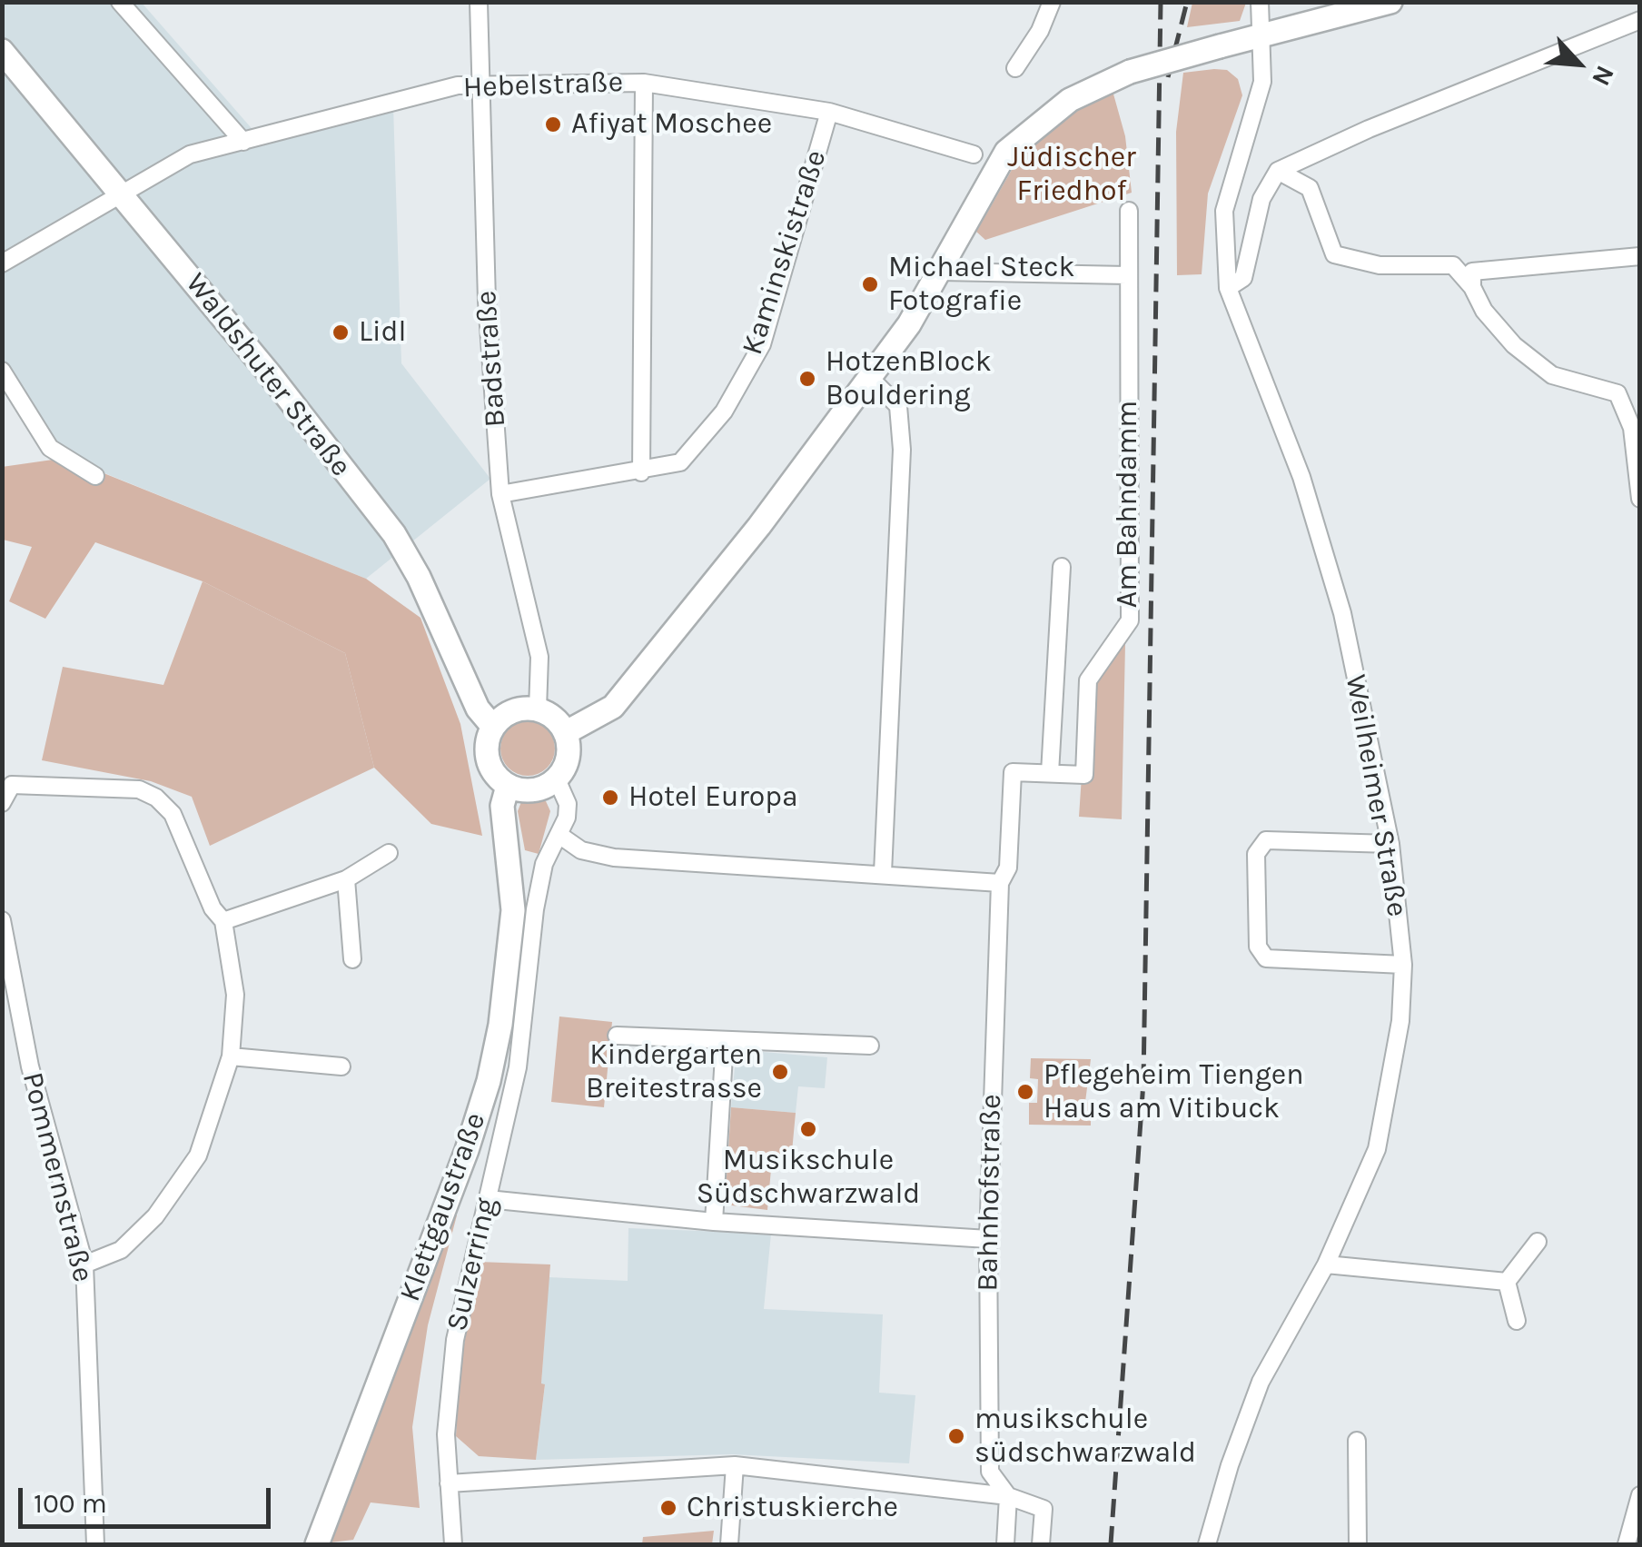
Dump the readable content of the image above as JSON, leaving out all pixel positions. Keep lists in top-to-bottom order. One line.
{"streets":{"main road":["Waldshuter Straße","Klettgaustraße"],"street":["Hebelstraße","Kaminskistraße","Badstraße","Am Bahndamm","Weilheimer Straße","Pommernstraße","Bahnhofstraße","Sulzerring"]},"crossings":[["Hebelstraße","Kaminskistraße"],["Hebelstraße","Badstraße"],["Hebelstraße","Waldshuter Straße"],["Kaminskistraße","Badstraße"],["Badstraße","Waldshuter Straße"],["Badstraße","Klettgaustraße"],["Badstraße","Sulzerring"],["Waldshuter Straße","Klettgaustraße"],["Waldshuter Straße","Sulzerring"],["Am Bahndamm","Bahnhofstraße"],["Klettgaustraße","Sulzerring"]],"parks":["Jüdischer Friedhof"],"places":["Afiyat Moschee","Michael Steck Fotografie","Lidl","HotzenBlock Bouldering","Hotel Europa","Kindergarten Breitestrasse","Pflegeheim Tiengen Haus am Vitibuck","Musikschule Südschwarzwald","musikschule südschwarzwald","Christuskierche"],"scale_bar":"100 m","north":"bottom right"}
